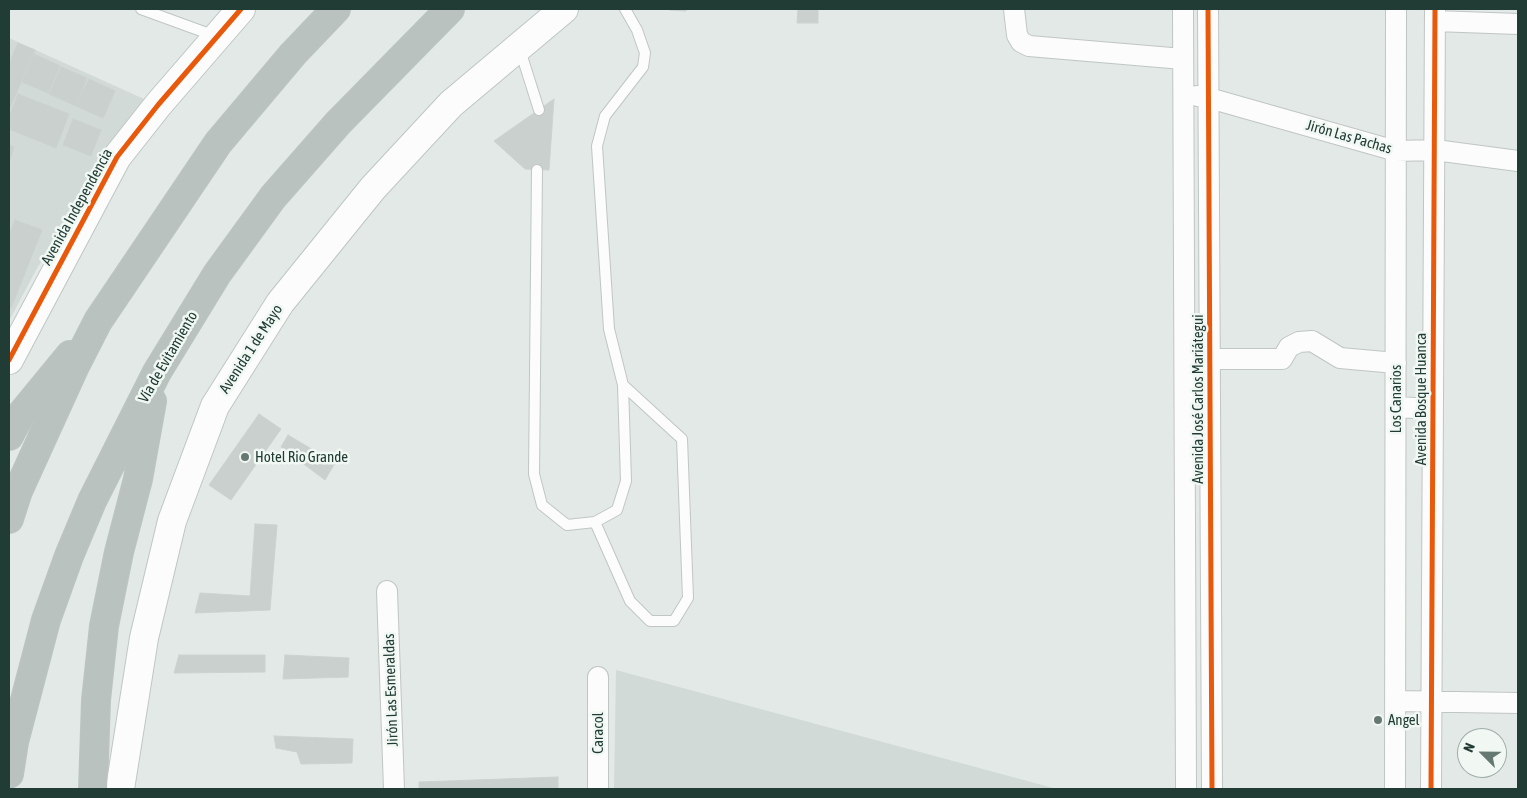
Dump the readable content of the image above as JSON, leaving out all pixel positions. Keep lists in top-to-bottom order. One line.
{"streets":{"highway":["Vía de Evitamiento"],"main road":["Avenida Independencia","Avenida 1 de Mayo"],"street":["Jirón Las Pachas","Avenida José Carlos Mariátegui","Los Canarios","Avenida Bosque Huanca","Jirón Las Esmeraldas","Caracol"]},"crossings":[["Jirón Las Pachas","Avenida José Carlos Mariátegui"],["Jirón Las Pachas","Los Canarios"],["Jirón Las Pachas","Avenida Bosque Huanca"]],"places":["Hotel Rio Grande","Angel"],"north":"top left"}
